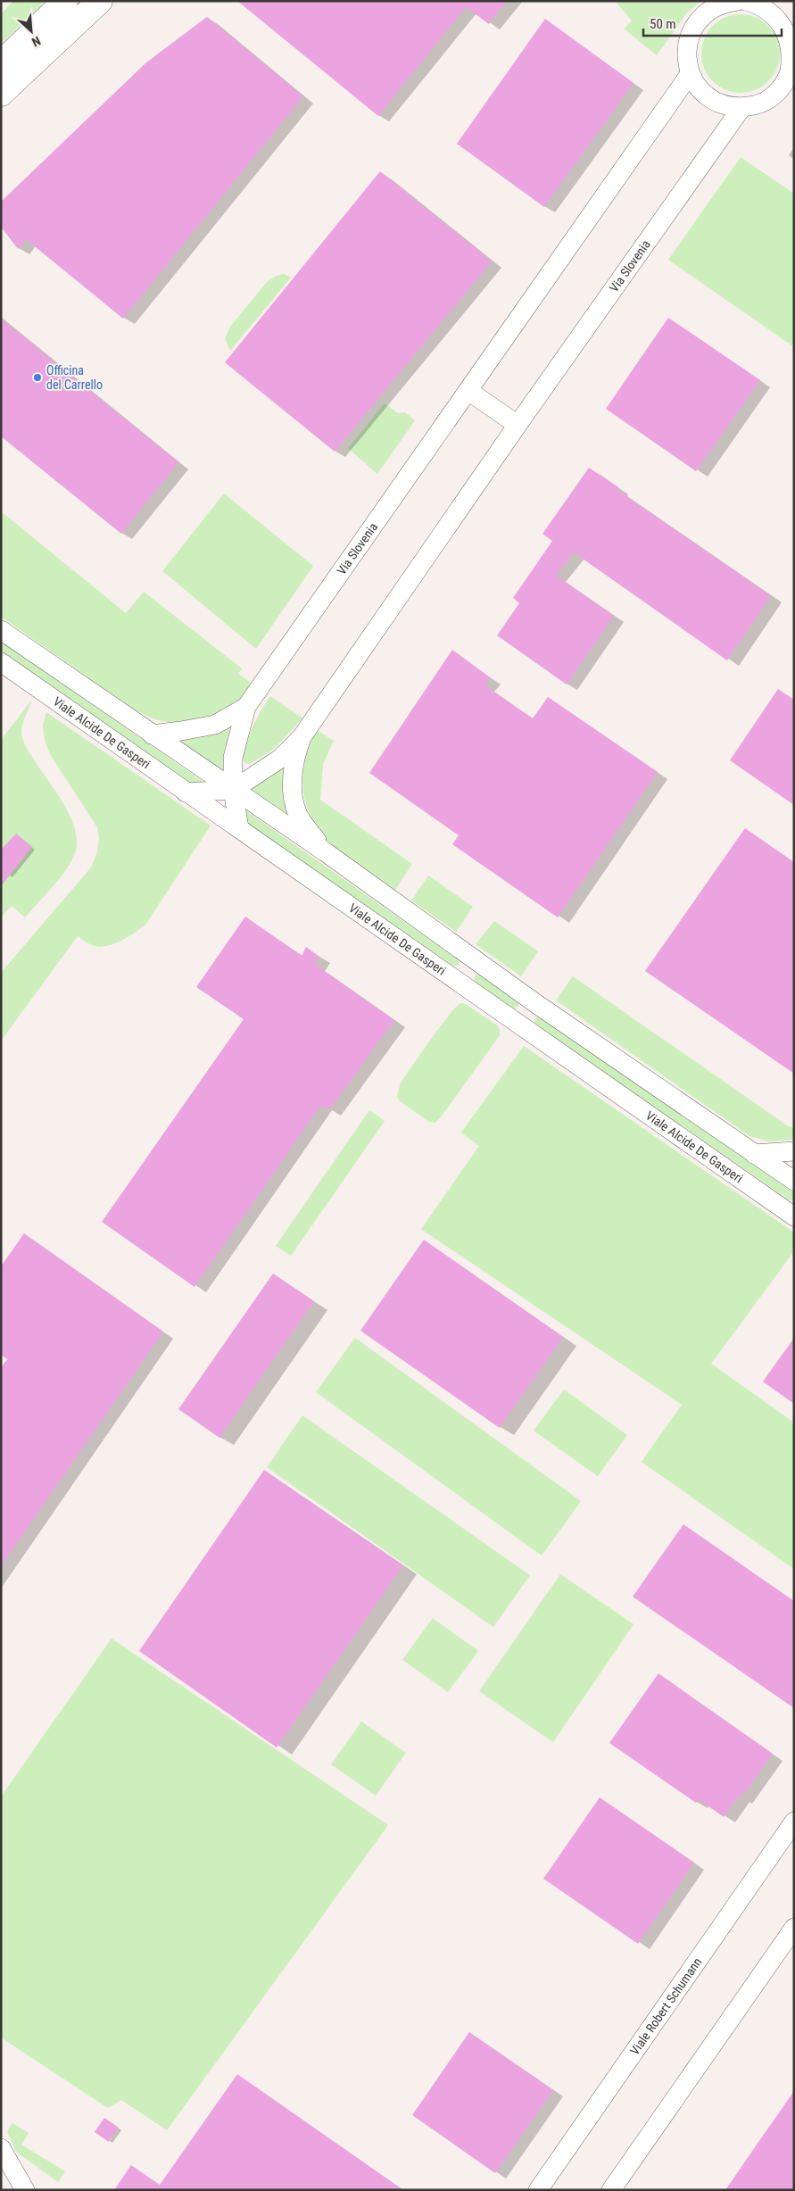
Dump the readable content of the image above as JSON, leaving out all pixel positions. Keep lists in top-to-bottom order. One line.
{"streets":{"street":["Via Slovenia","Viale Alcide De Gasperi","Viale Robert Schumann"]},"crossings":[["Via Slovenia","Viale Alcide De Gasperi"]],"places":["Officina del Carrello"],"scale_bar":"50 m","north":"bottom right"}
